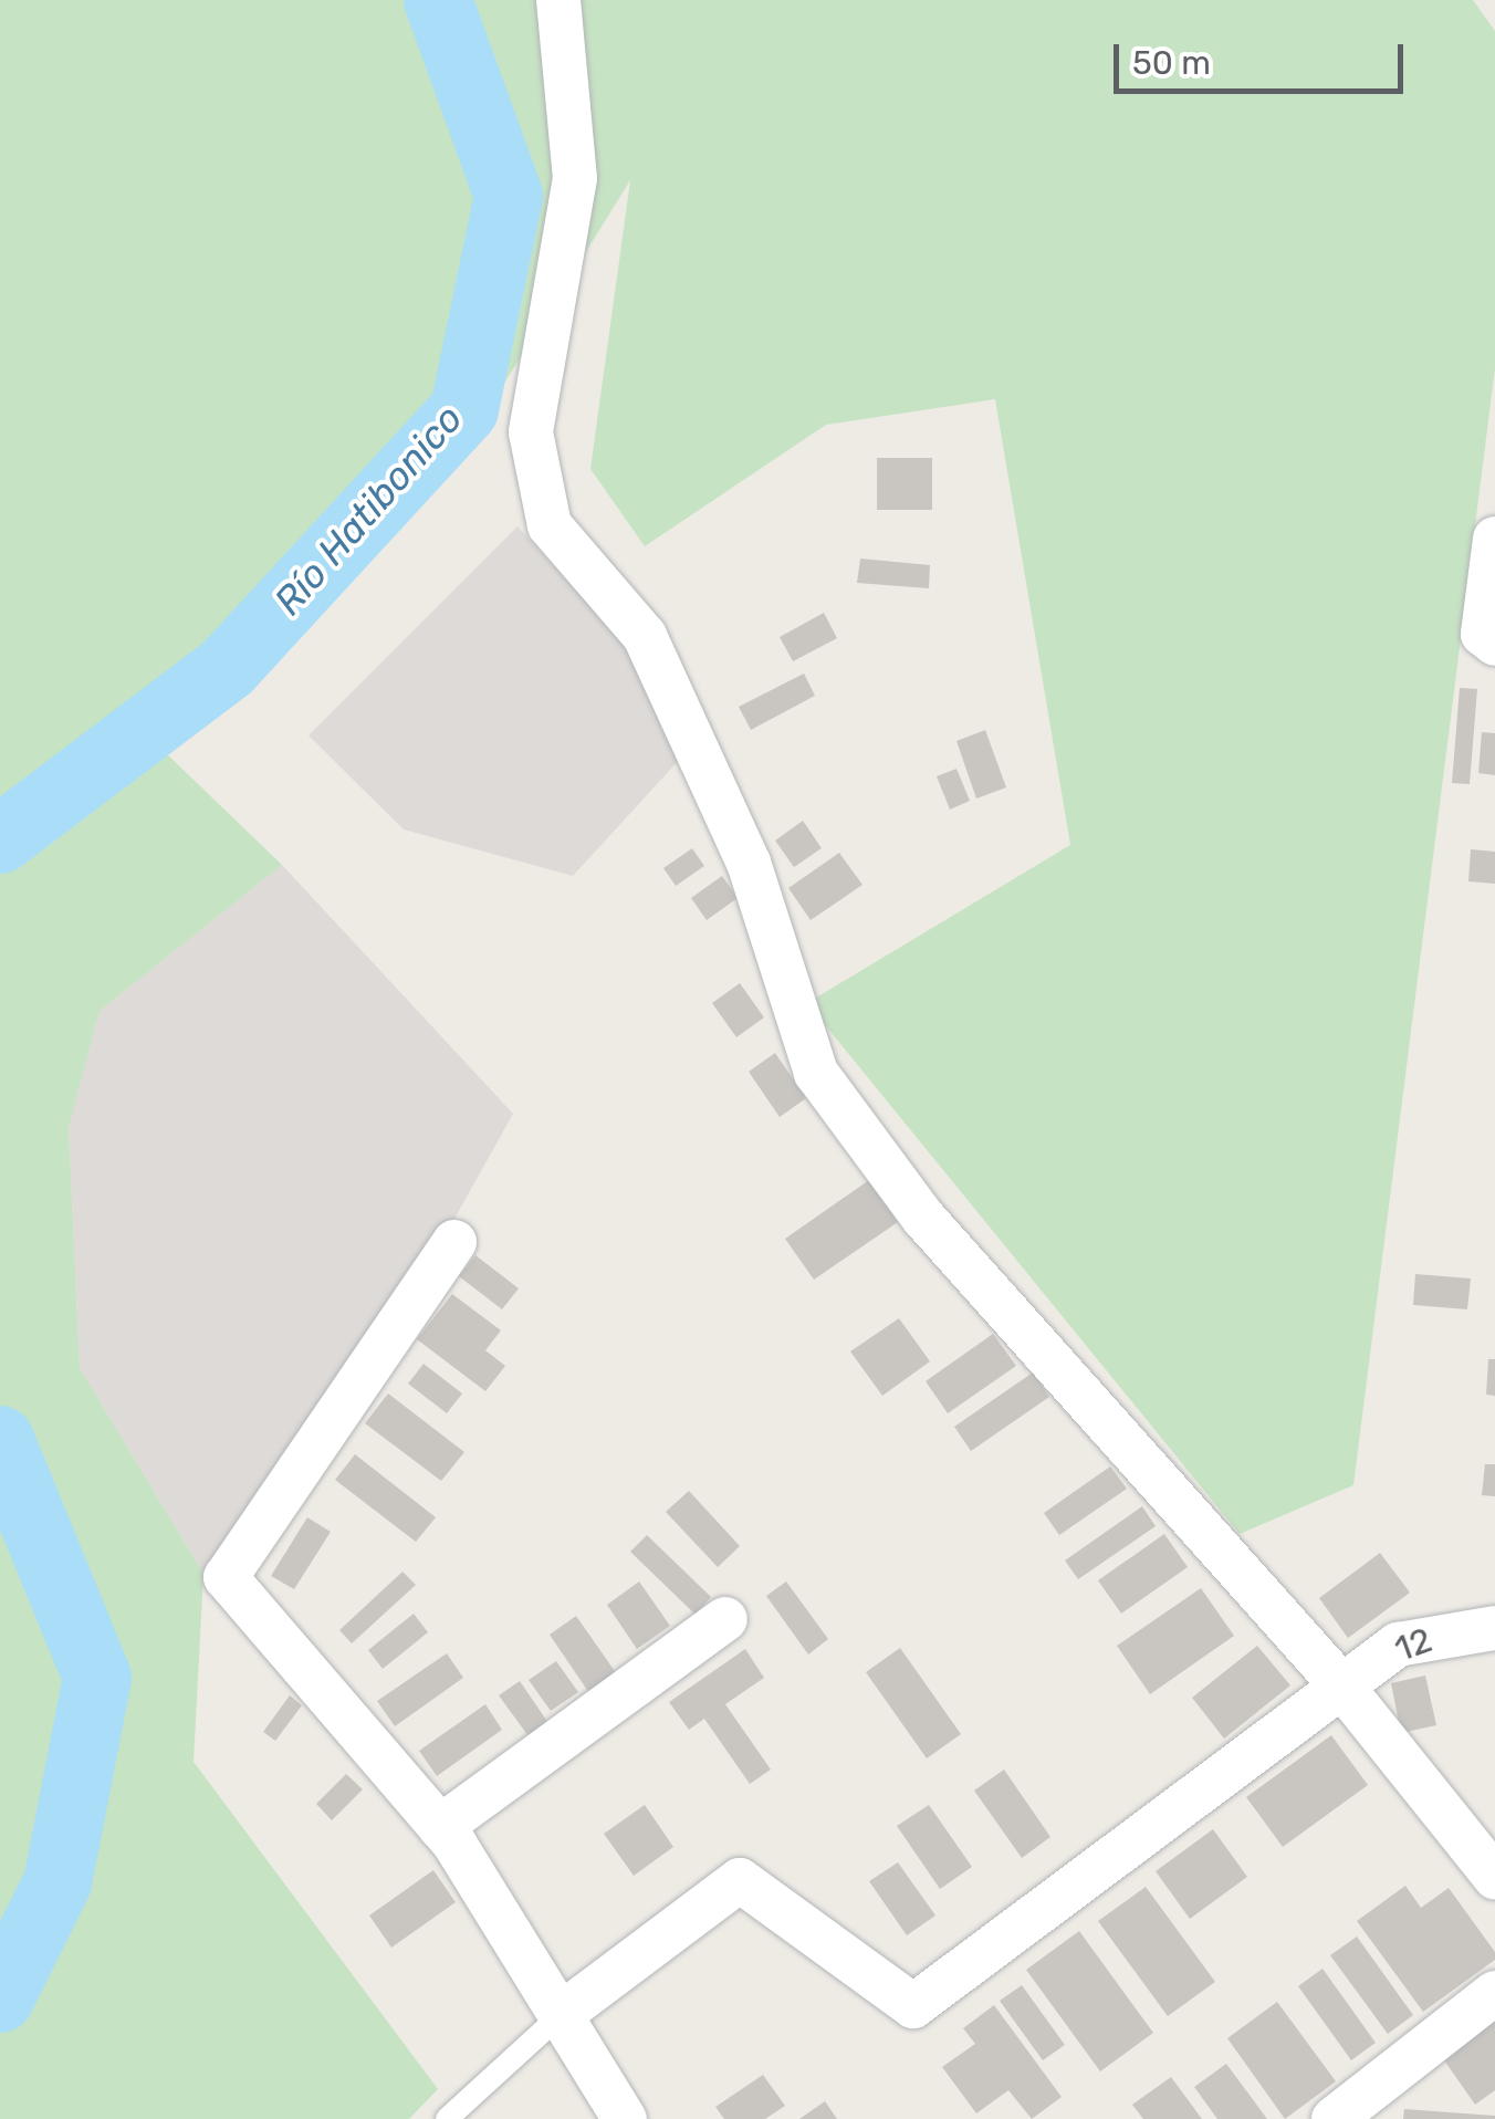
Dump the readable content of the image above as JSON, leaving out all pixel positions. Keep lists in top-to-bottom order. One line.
{"streets":{"street":["12"]},"water":["Río Hatibonico"],"scale_bar":"50 m"}
